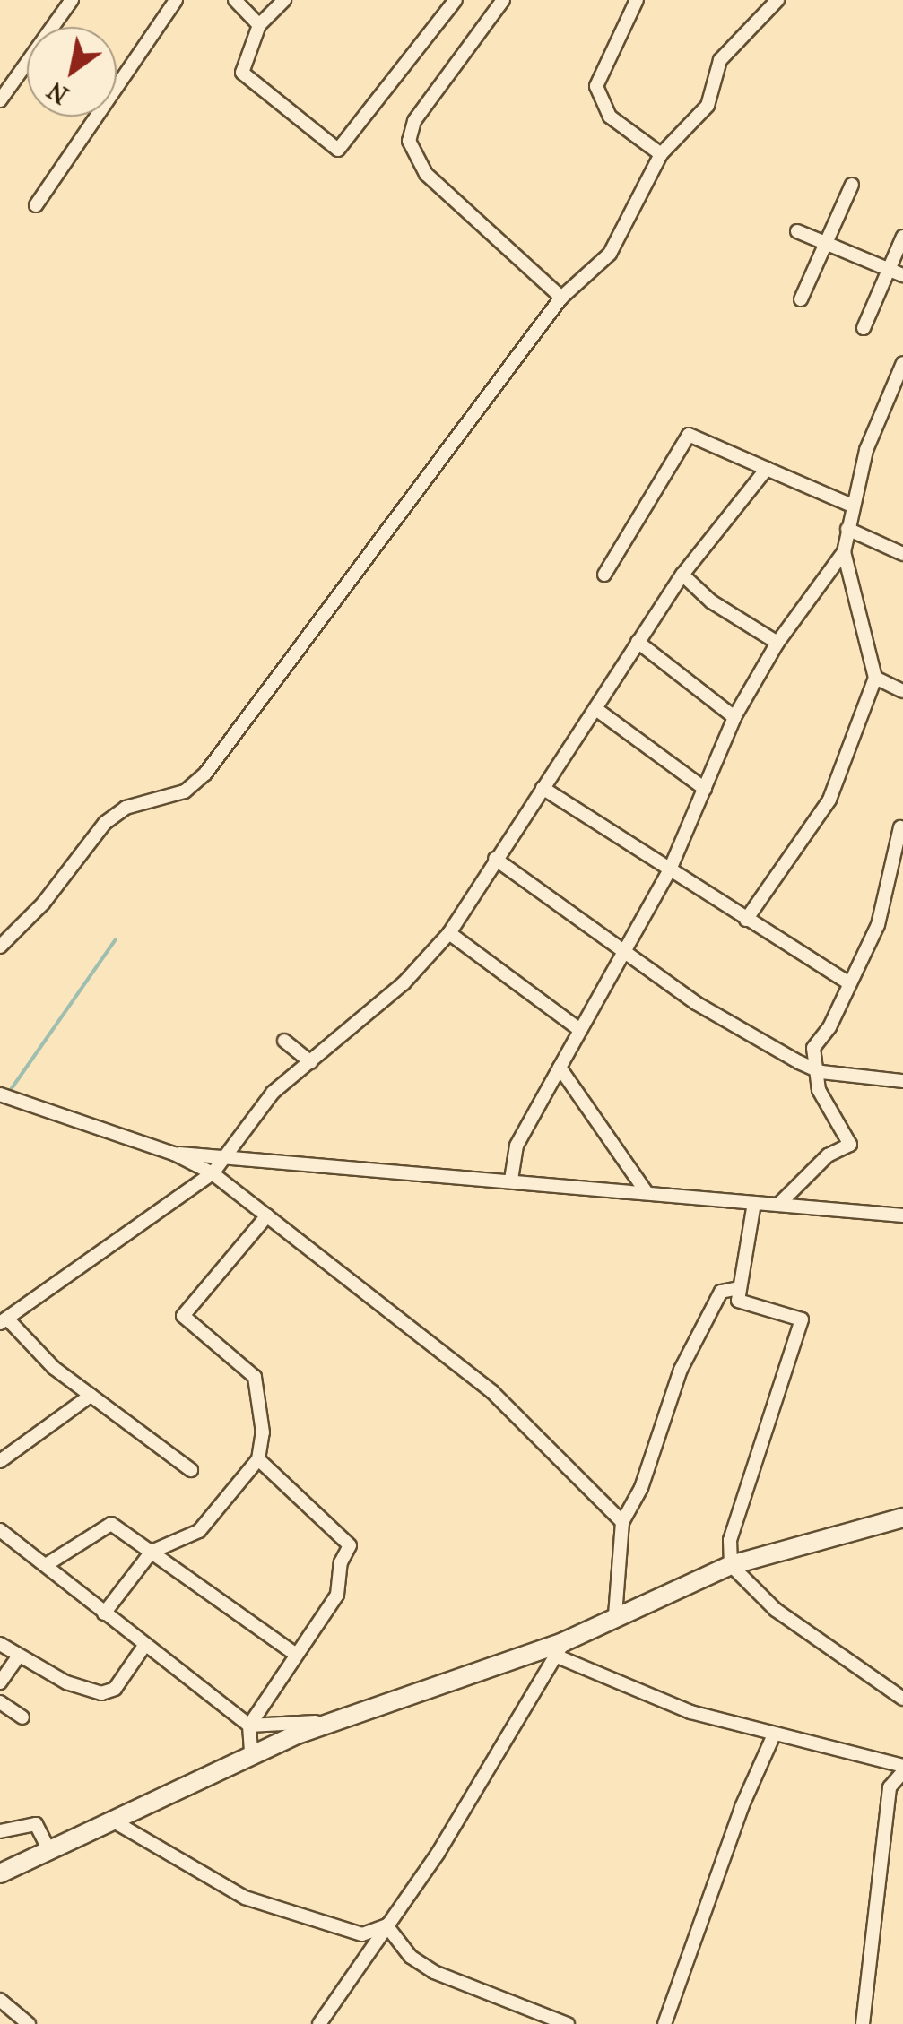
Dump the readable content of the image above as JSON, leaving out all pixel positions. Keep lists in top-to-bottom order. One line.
{"north":"bottom left"}
